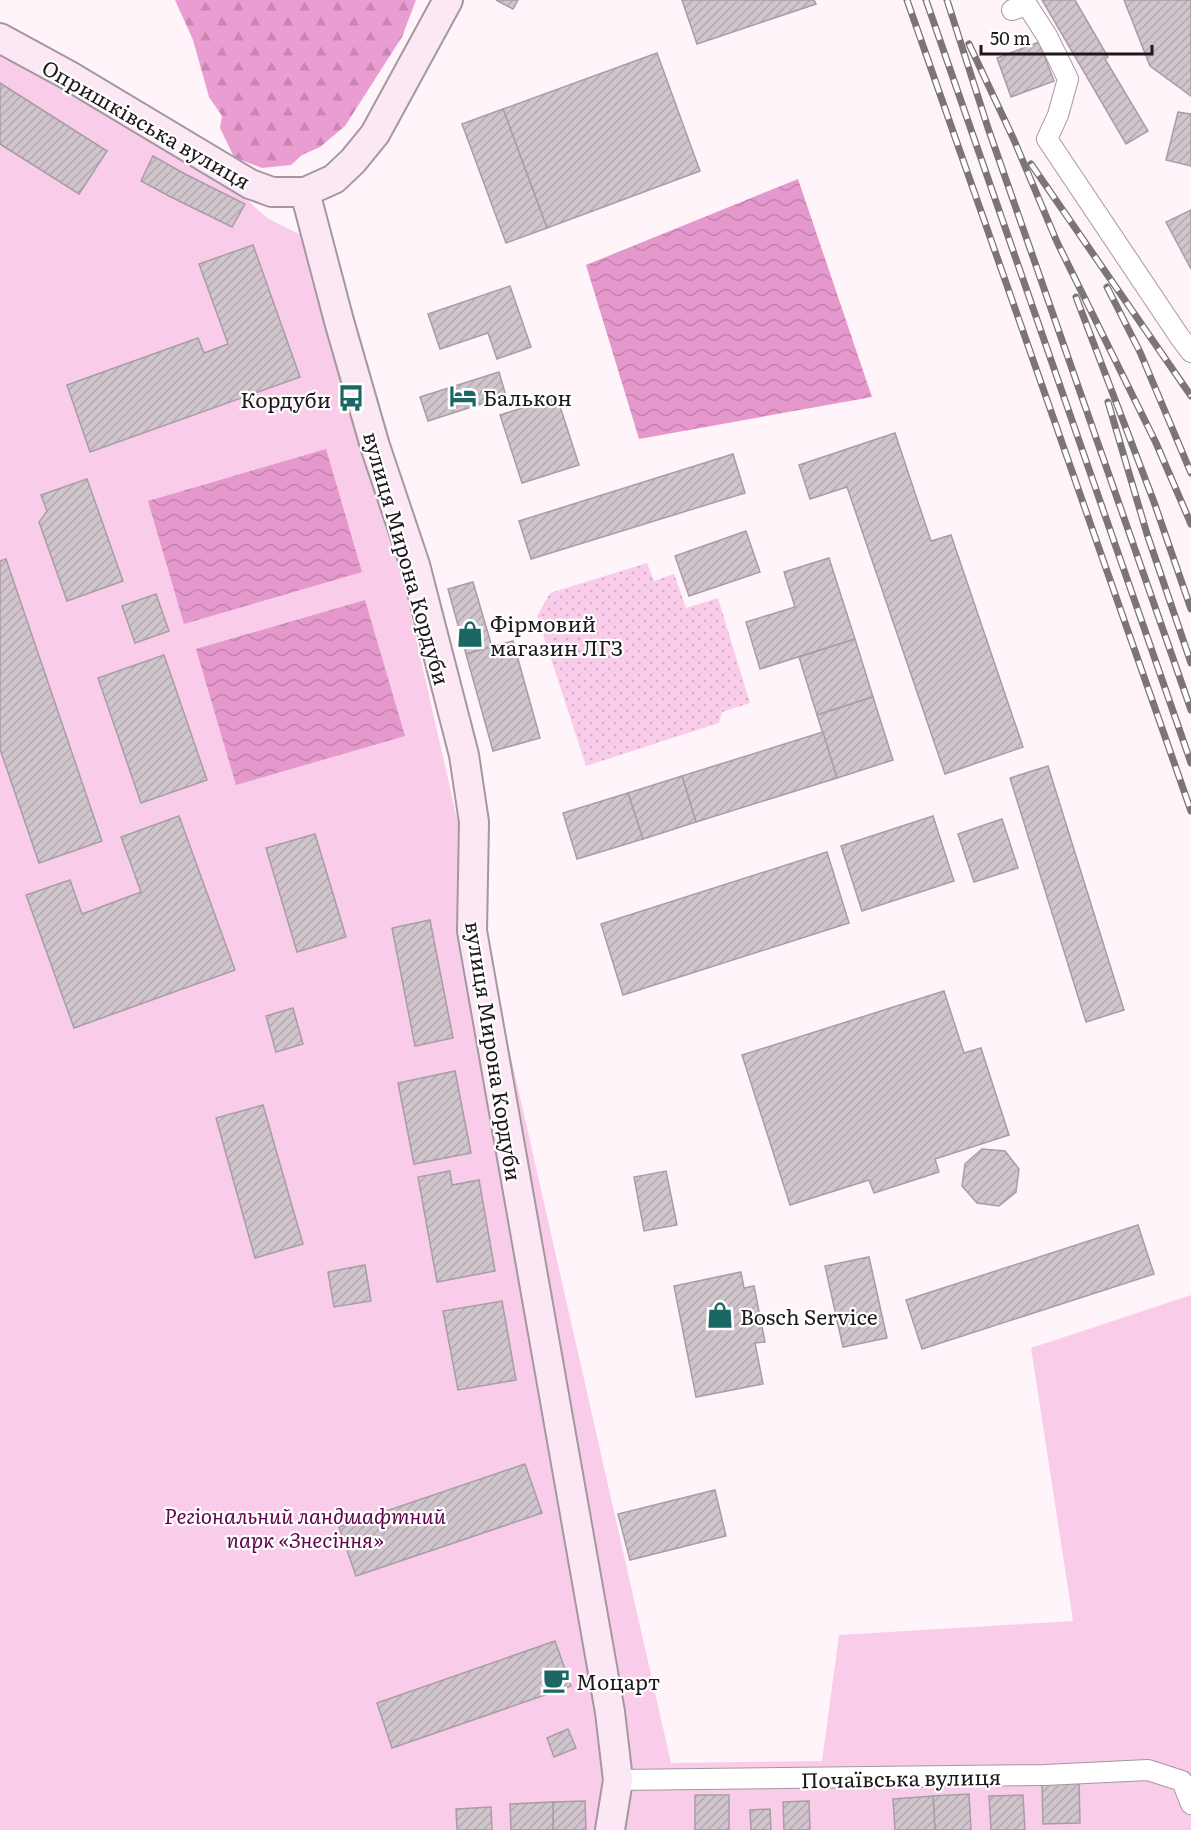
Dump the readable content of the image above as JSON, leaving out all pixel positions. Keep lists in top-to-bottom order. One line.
{"streets":{"street":["Опришківська вулиця","вулиця Мирона Кордуби","Почаївська вулиця"]},"crossings":[["Опришківська вулиця","вулиця Мирона Кордуби"],["вулиця Мирона Кордуби","Почаївська вулиця"]],"parks":["Регіональний ландшафтний парк «Знесіння»"],"places":{"hotel":["Балькон"],"bus stop":["Кордуби"],"shop":["Фірмовий магазин ЛГЗ","Bosch Service"],"cafe":["Моцарт"]},"scale_bar":"50 m"}
